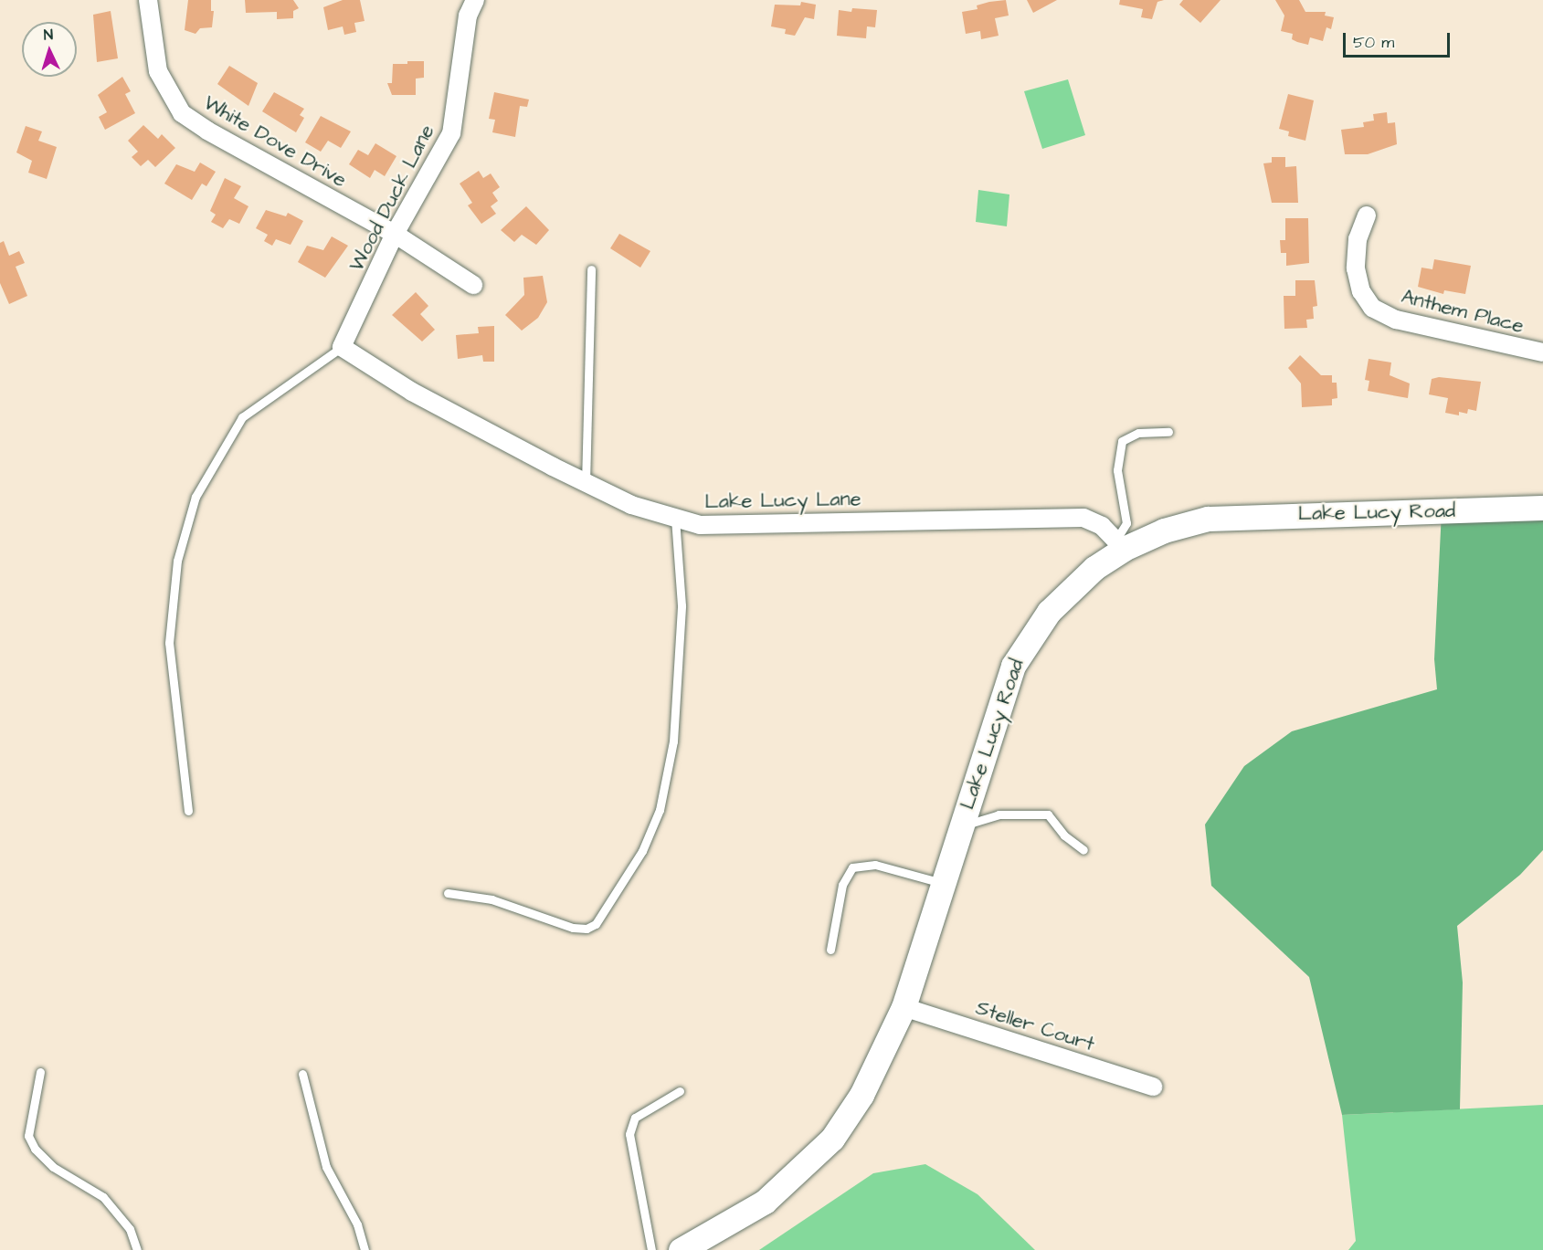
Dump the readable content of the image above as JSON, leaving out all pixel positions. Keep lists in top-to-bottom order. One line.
{"streets":{"street":["White Dove Drive","Wood Duck Lane","Anthem Place","Lake Lucy Lane","Lake Lucy Road","Steller Court"]},"crossings":[["White Dove Drive","Wood Duck Lane"],["Wood Duck Lane","Lake Lucy Lane"],["Lake Lucy Lane","Lake Lucy Road"],["Lake Lucy Road","Steller Court"]],"scale_bar":"50 m","north":"top"}
